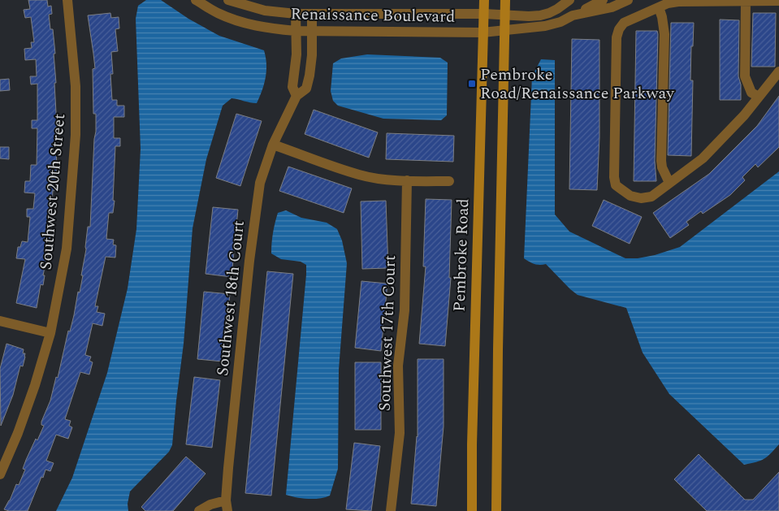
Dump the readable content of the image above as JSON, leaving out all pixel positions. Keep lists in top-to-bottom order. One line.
{"streets":{"main road":["Pembroke Road"],"street":["Renaissance Boulevard","Southwest 20th Street","Southwest 18th Court","Southwest 17th Court"]},"crossings":[["Renaissance Boulevard","Pembroke Road"],["Renaissance Boulevard","Southwest 18th Court"]],"places":{"transit":["Pembroke Road/Renaissance Parkway"]}}
